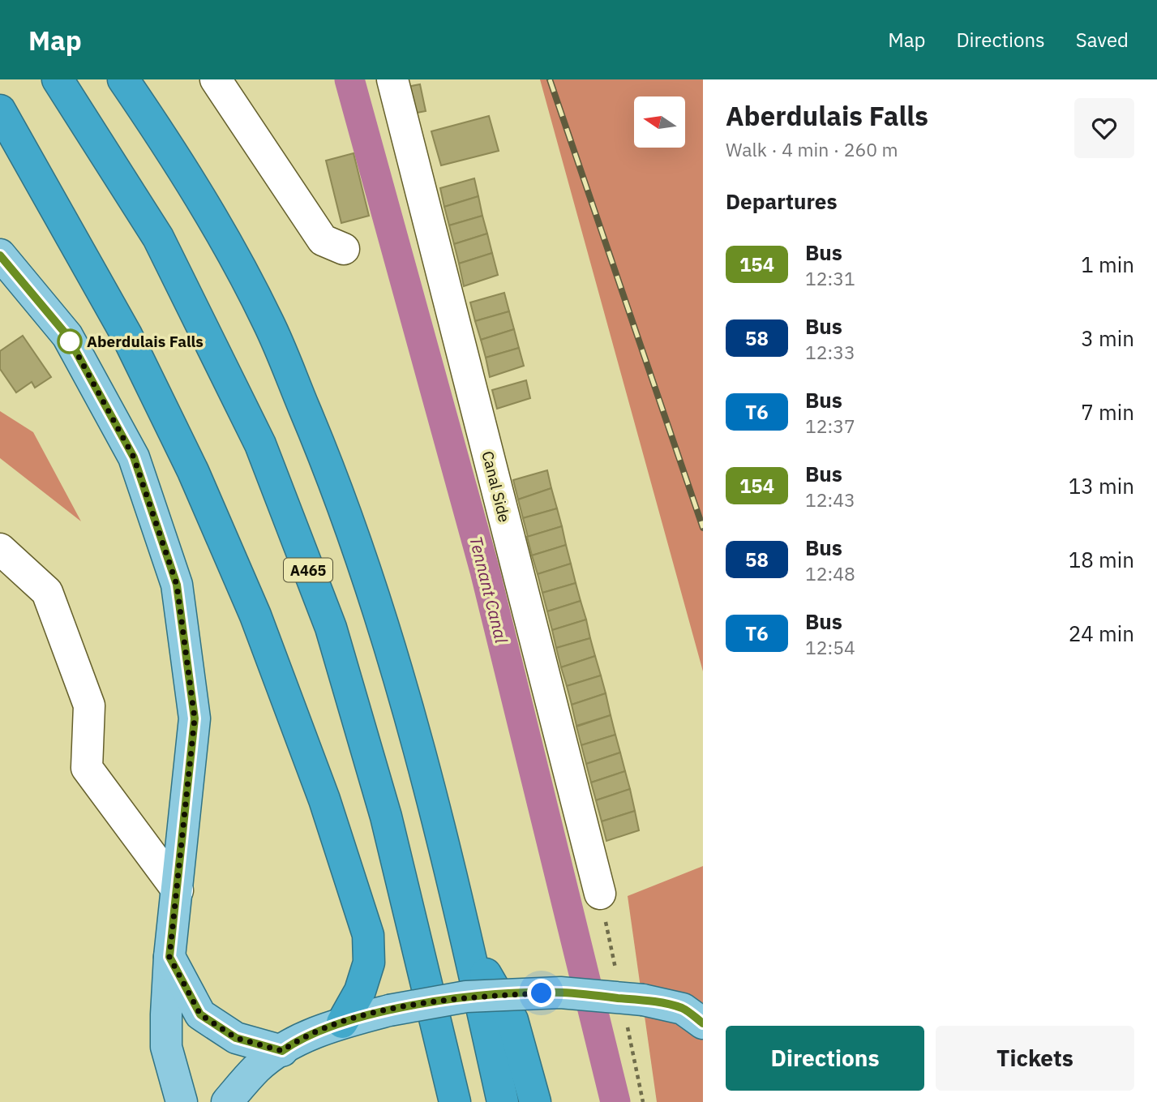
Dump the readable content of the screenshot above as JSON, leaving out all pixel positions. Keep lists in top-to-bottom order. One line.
{"streets":{"highway":["A465"],"street":["Canal Side"]},"water":["Tennant Canal"],"places":["Aberdulais Falls"],"lines":["bus line 154"],"north":"left","page":{"header":"Map","nav":["Map","Directions","Saved"],"heading":[["Aberdulais Falls","Walk · 4 min · 260 m"],"Departures"],"list":[{"mark":"154","name":"Bus","note":"12:31","value":"1 min"},{"mark":"58","name":"Bus","note":"12:33","value":"3 min"},{"mark":"T6","name":"Bus","note":"12:37","value":"7 min"},{"mark":"154","name":"Bus","note":"12:43","value":"13 min"},{"mark":"58","name":"Bus","note":"12:48","value":"18 min"},{"mark":"T6","name":"Bus","note":"12:54","value":"24 min"}],"buttons":["Directions","Tickets"]}}
